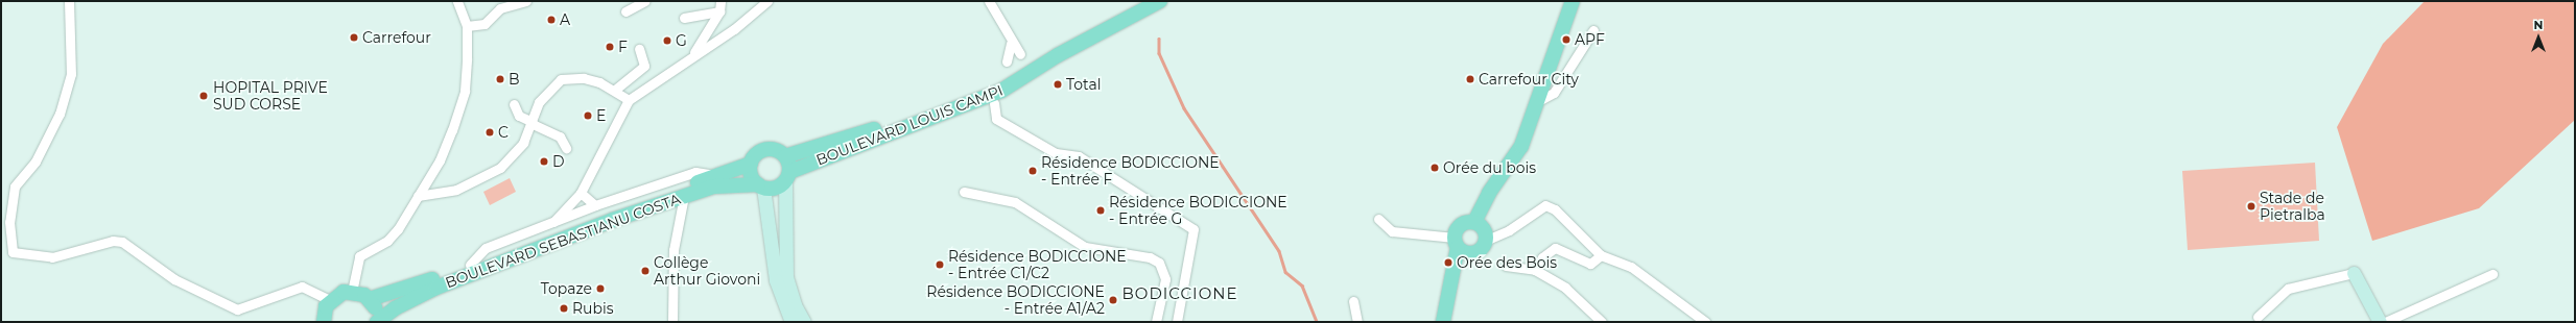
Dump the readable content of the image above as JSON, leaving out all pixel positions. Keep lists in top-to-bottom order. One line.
{"streets":{"main road":["BOULEVARD LOUIS CAMPI","BOULEVARD SEBASTIANU COSTA"]},"crossings":[["BOULEVARD LOUIS CAMPI","BOULEVARD SEBASTIANU COSTA"]],"districts":["BODICCIONE"],"places":["A","Carrefour","APF","G","F","B","Carrefour City","Total","HOPITAL PRIVE SUD CORSE","E","C","D","Orée du bois","Résidence BODICCIONE - Entrée F","Stade de Pietralba","Résidence BODICCIONE - Entrée G","Orée des Bois","Résidence BODICCIONE - Entrée C1/C2","Collège Arthur Giovoni","Topaze","Résidence BODICCIONE - Entrée A1/A2","Rubis"],"north":"top"}
